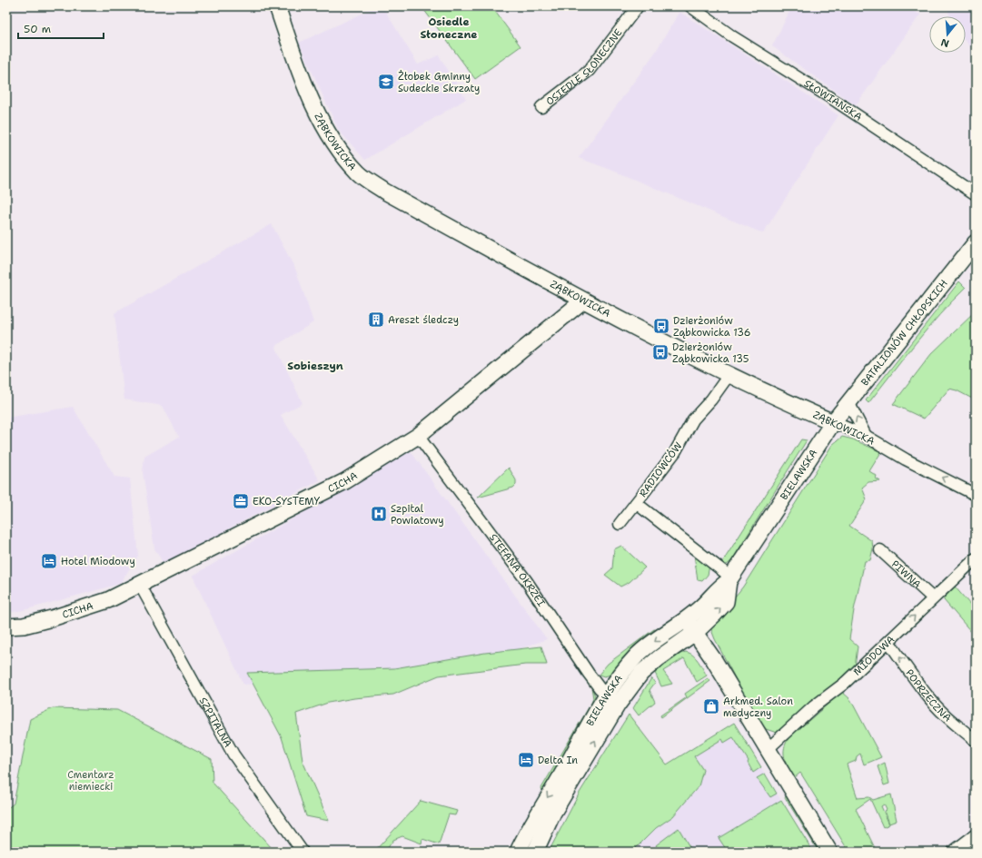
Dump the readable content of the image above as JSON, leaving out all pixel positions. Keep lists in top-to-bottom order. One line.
{"streets":{"street":["OSIEDLE SŁONECZNE","SŁOWIAŃSKA","ZĄBKOWICKA","BATALIONÓW CHŁOPSKICH","RADIOWCÓW","BIELAWSKA","CICHA","STEFANA OKRZEI","PIWNA","MIODOWA","POPRZECZNA","SZPITALNA"]},"crossings":[["ZĄBKOWICKA","BATALIONÓW CHŁOPSKICH"],["ZĄBKOWICKA","RADIOWCÓW"],["ZĄBKOWICKA","BIELAWSKA"],["ZĄBKOWICKA","CICHA"],["BATALIONÓW CHŁOPSKICH","BIELAWSKA"],["RADIOWCÓW","BIELAWSKA"],["BIELAWSKA","STEFANA OKRZEI"],["CICHA","STEFANA OKRZEI"],["CICHA","SZPITALNA"],["PIWNA","MIODOWA"],["MIODOWA","POPRZECZNA"]],"one_way":["POPRZECZNA"],"districts":["Osiedle Słoneczne","Sobieszyn"],"parks":["Cmentarz niemiecki"],"places":{"school or university":["Żłobek Gminny Sudeckie Skrzaty"],"building":["Areszt śledczy"],"bus stop":["Dzierżoniów Ząbkowicka 136","Dzierżoniów Ząbkowicka 135"],"office":["EKO-SYSTEMY"],"hospital":["Szpital Powiatowy"],"hotel":["Hotel Miodowy","Delta In"],"shop":["Arkmed. Salon medyczny"]},"scale_bar":"50 m","north":"bottom"}
